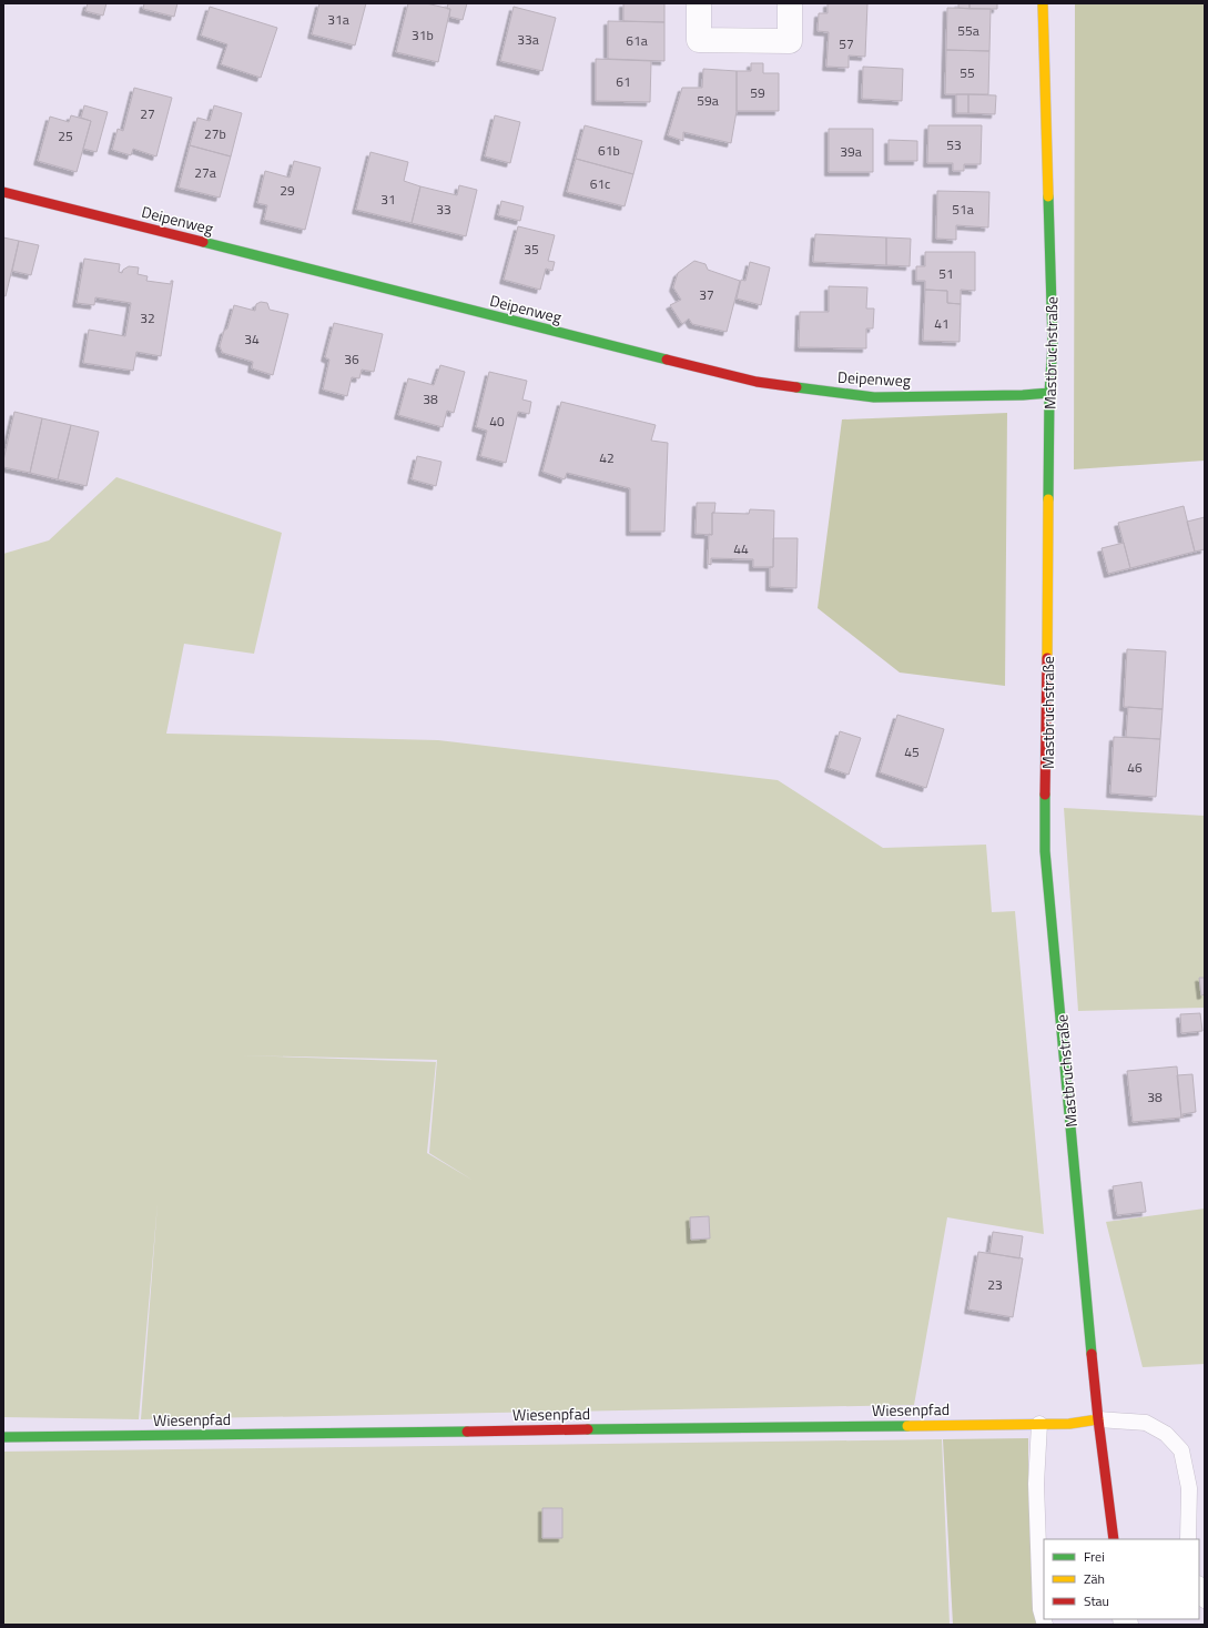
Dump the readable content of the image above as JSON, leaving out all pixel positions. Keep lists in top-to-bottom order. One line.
{"streets":{"street":["Deipenweg","Mastbruchstraße","Wiesenpfad"]},"crossings":[["Deipenweg","Mastbruchstraße"],["Mastbruchstraße","Wiesenpfad"]],"house_numbers":["31a","55a","31b","33a","61a","57","55","61","59","59a","27","27b","25","53","61b","39a","27a","61c","29","31","33","51a","35","51","37","32","41","34","36","38","40","42","44","45","46","38","23"],"legend":["Frei","Zäh","Stau"]}
